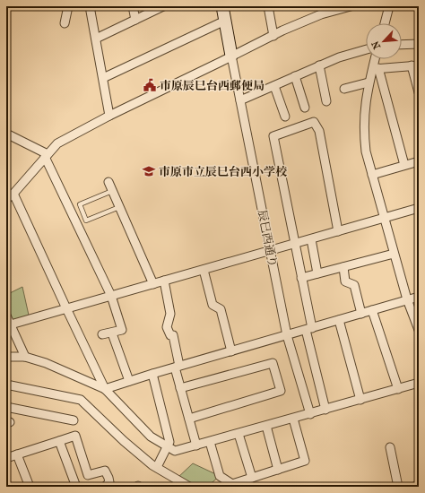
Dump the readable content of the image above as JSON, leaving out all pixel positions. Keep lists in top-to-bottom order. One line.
{"streets":{"street":["辰巳西通り"]},"places":{"public building":["市原辰巳台西郵便局"],"school or university":["市原市立辰巳台西小学校"]},"north":"bottom left"}
